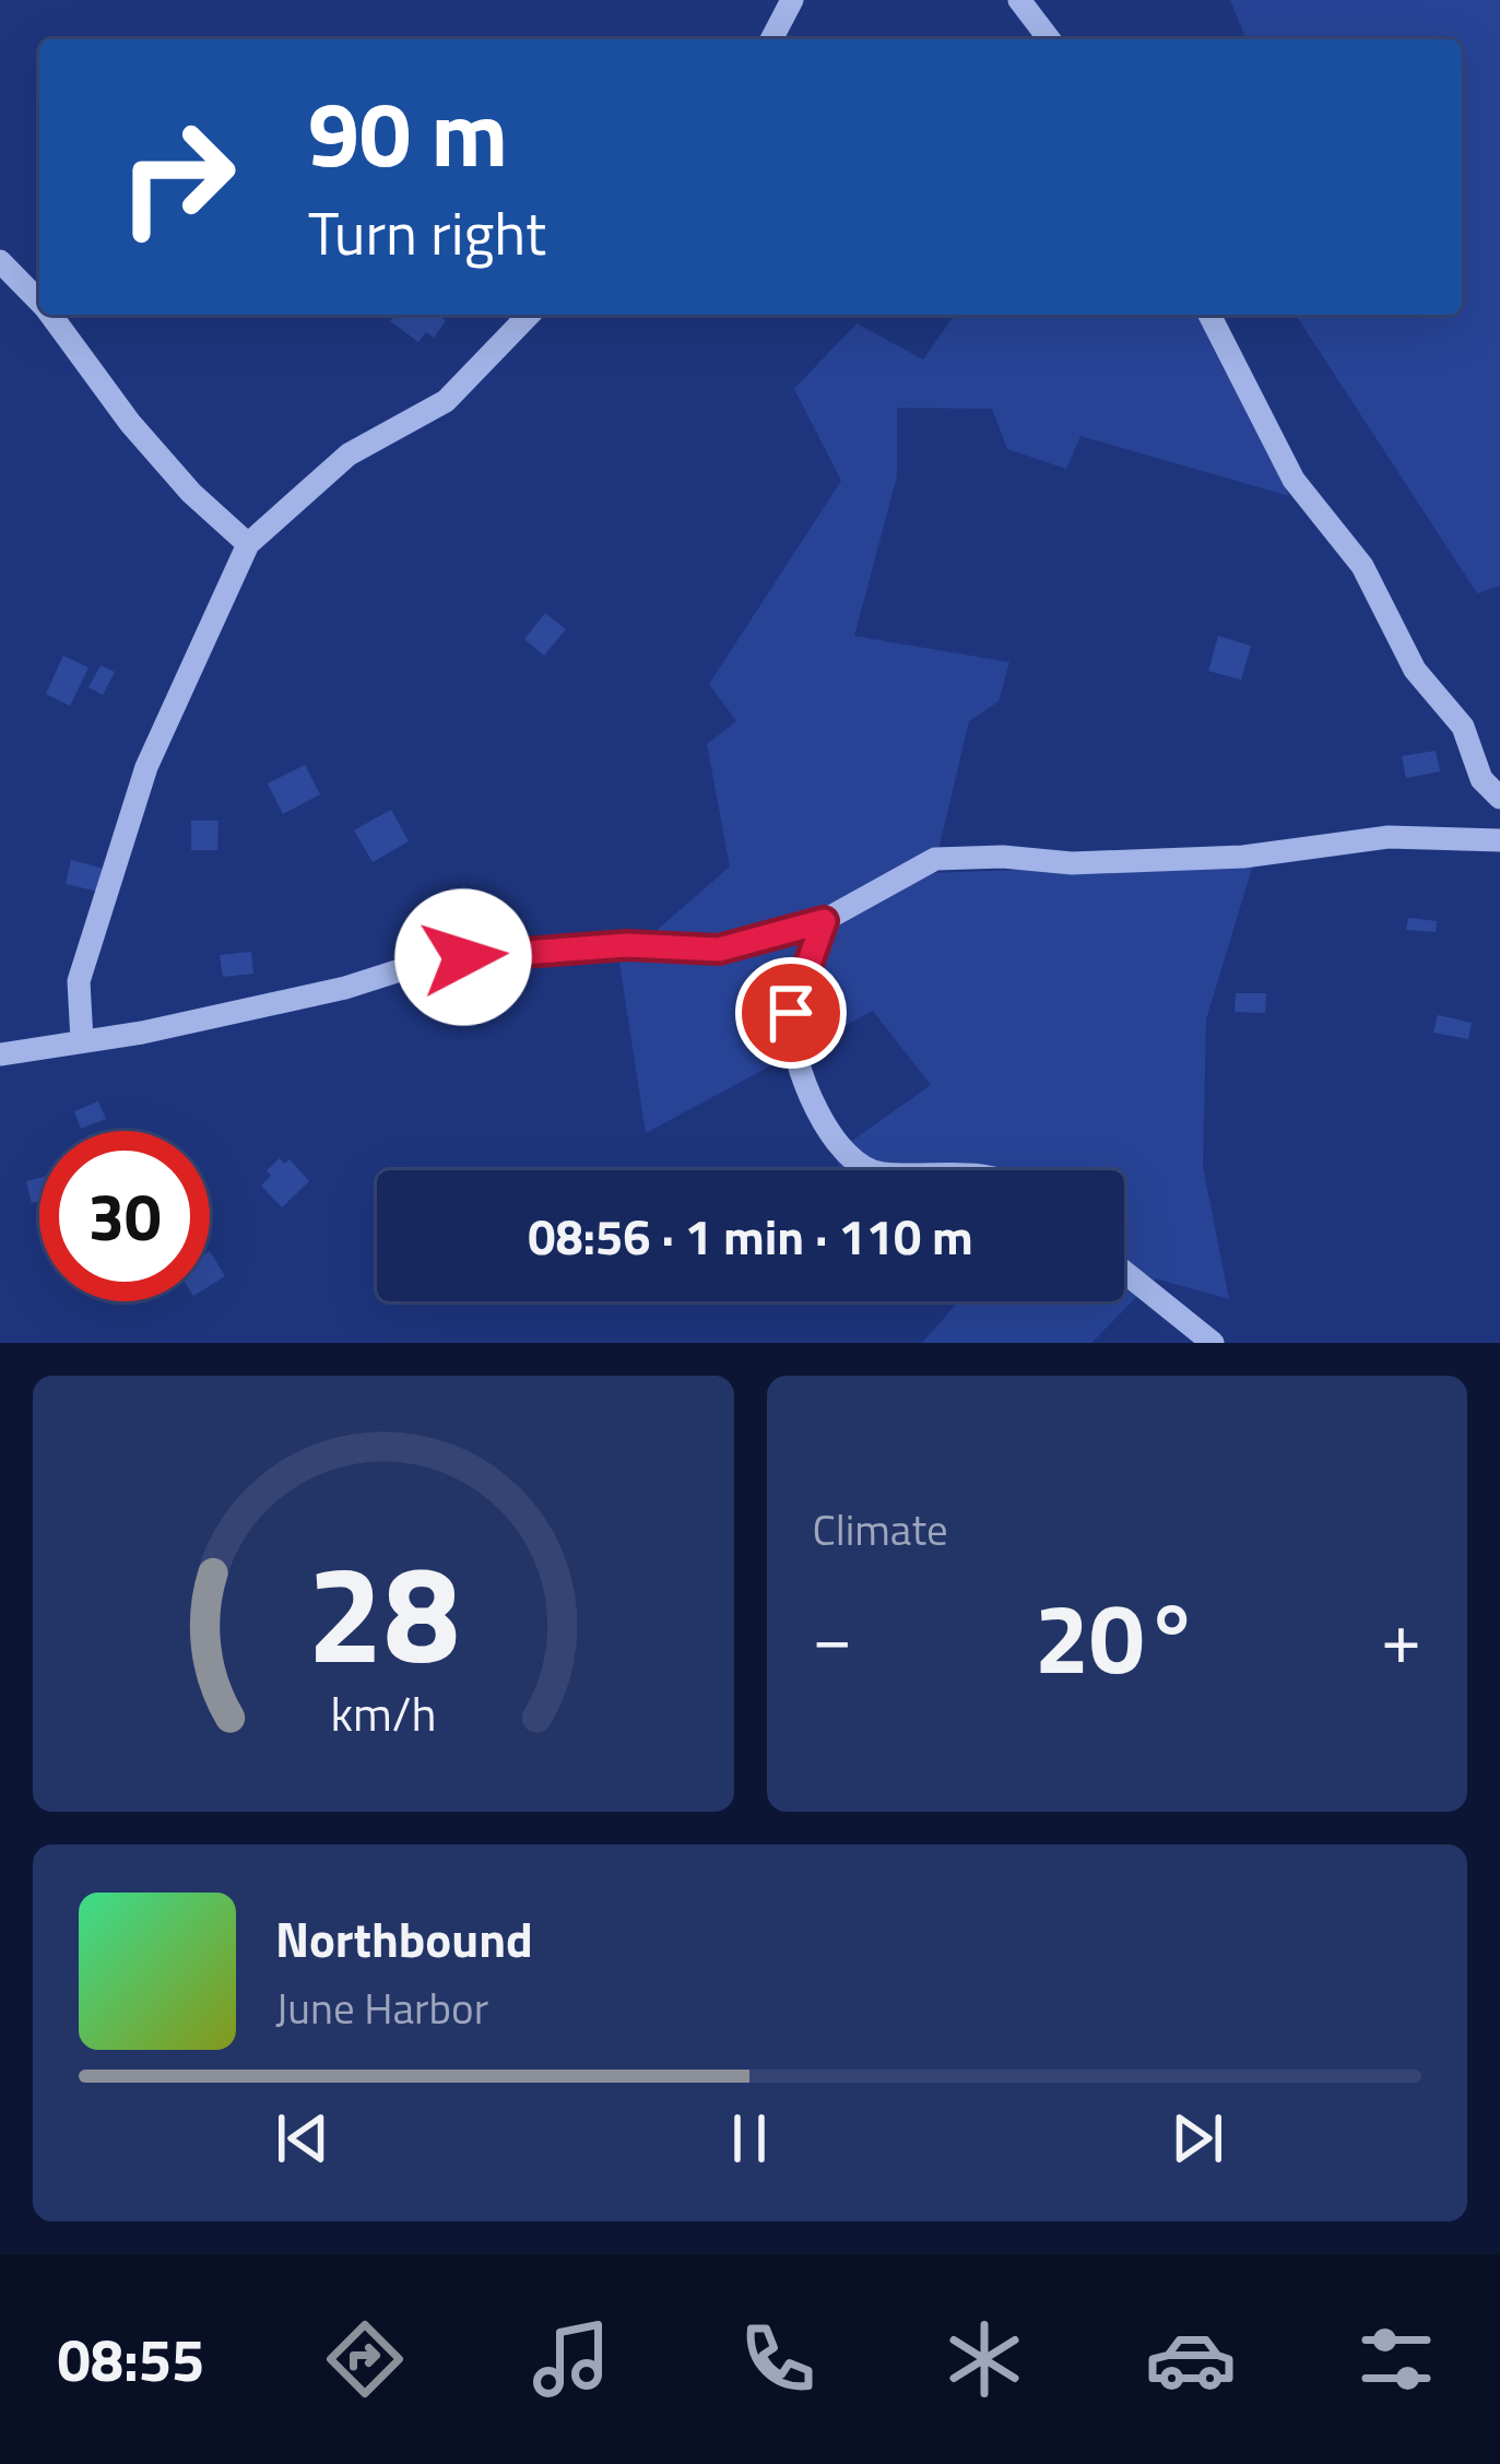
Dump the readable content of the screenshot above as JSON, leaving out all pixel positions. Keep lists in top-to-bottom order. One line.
{"page":{"turn":["90 m","Turn right"],"limit":"30","trip":"08:56 · 1 min · 110 m","tile":"Climate","heat":["−","20°","+"],"song":["Northbound","June Harbor"],"tabs":"08:55","gauge":["28","km/h"]}}
